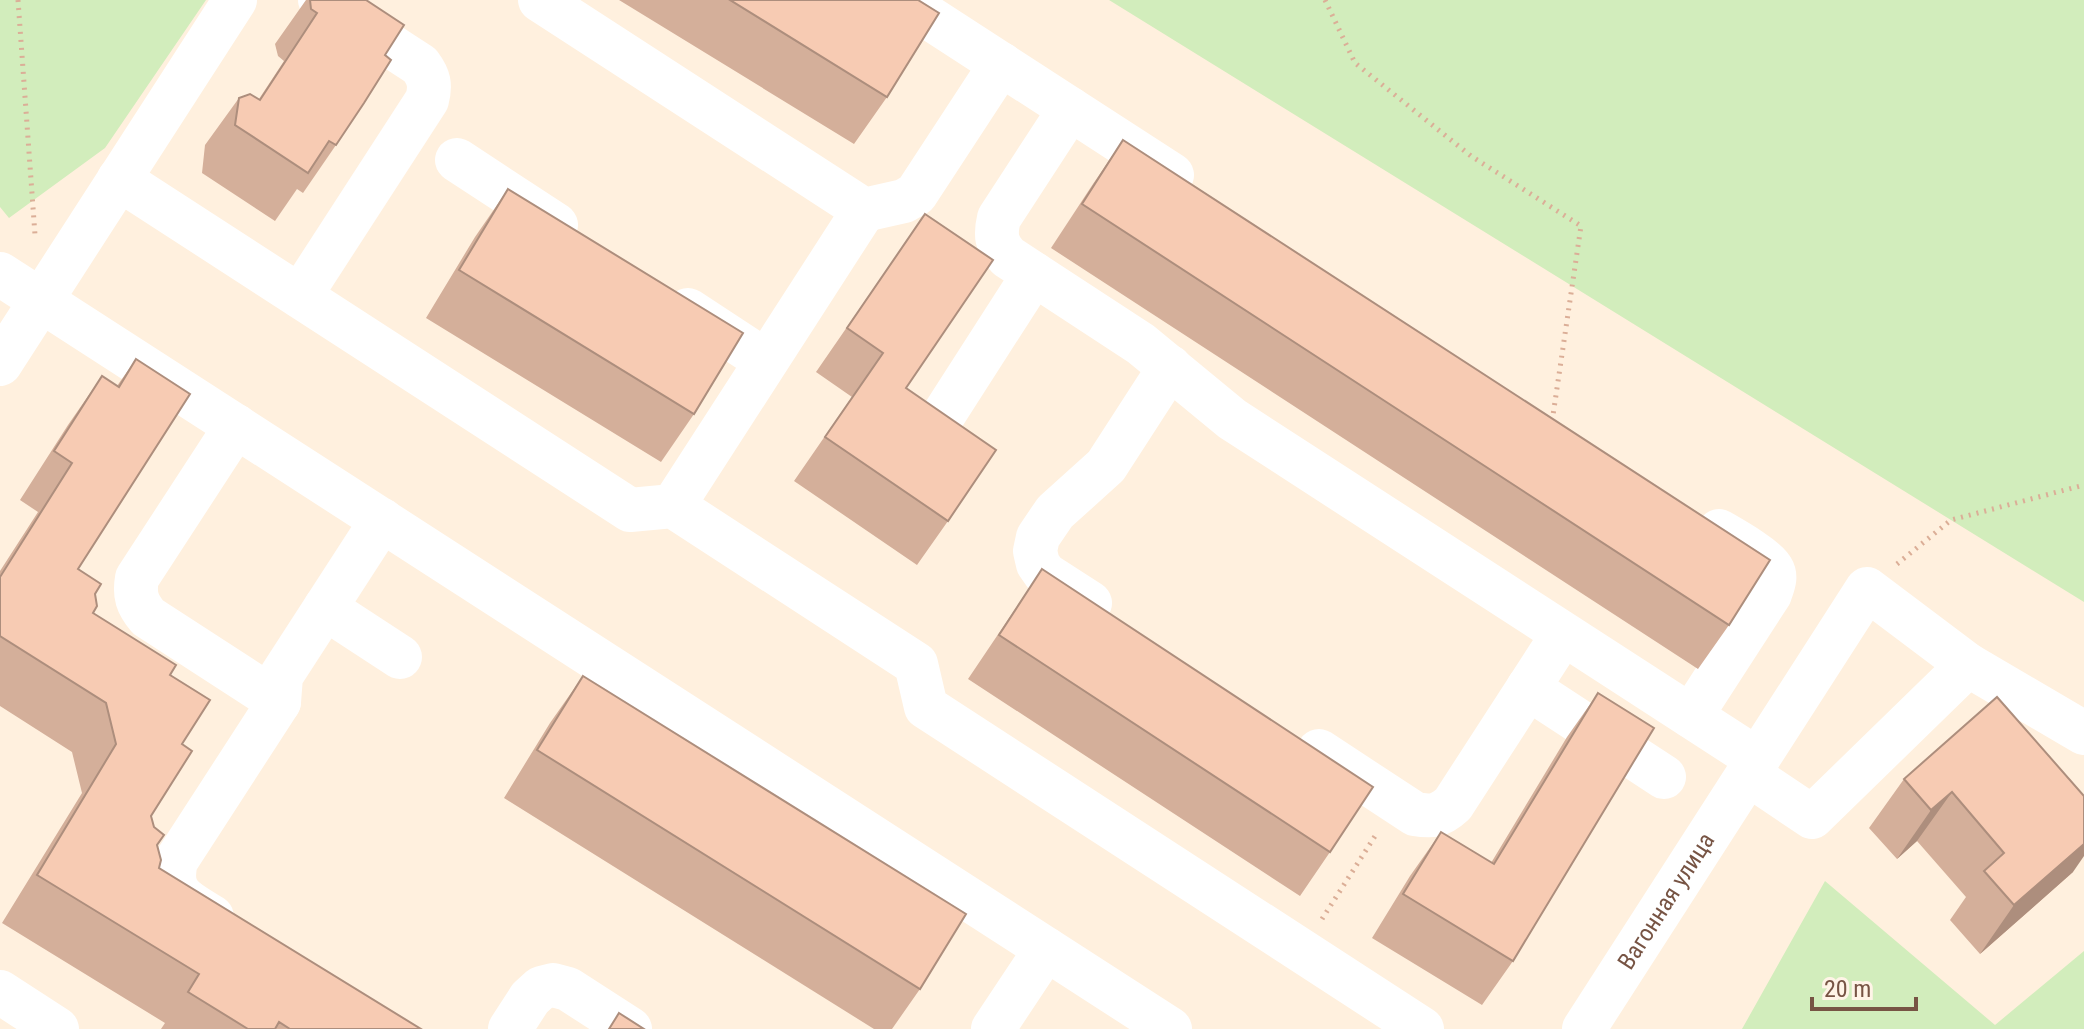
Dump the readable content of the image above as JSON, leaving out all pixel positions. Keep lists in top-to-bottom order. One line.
{"streets":{"street":["Вагонная улица"]},"scale_bar":"20 m"}
